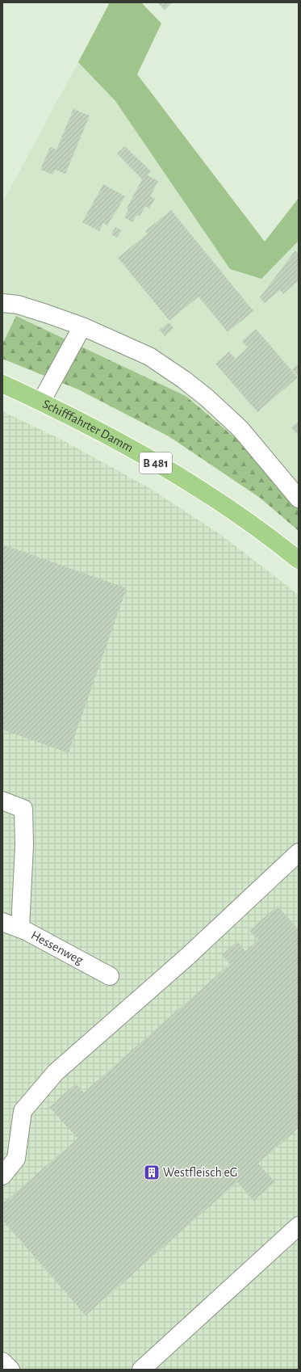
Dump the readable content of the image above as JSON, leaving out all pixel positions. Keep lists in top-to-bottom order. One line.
{"streets":{"main road":["Schifffahrter Damm","B 481"],"street":["Hessenweg"]},"places":{"building":["Westfleisch eG"]}}
